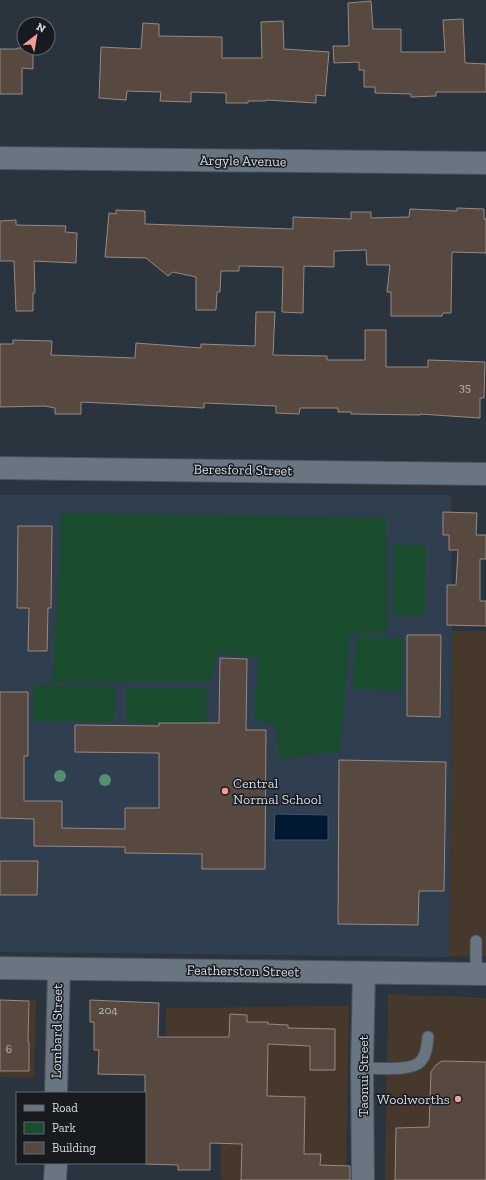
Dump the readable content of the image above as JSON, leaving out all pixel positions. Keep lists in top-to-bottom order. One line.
{"streets":{"street":["Argyle Avenue","Beresford Street","Featherston Street","Lombard Street","Taonui Street"]},"crossings":[["Featherston Street","Lombard Street"],["Featherston Street","Taonui Street"]],"places":["Central Normal School","Woolworths"],"house_numbers":["35","204","6"],"legend":["Road","Park","Building"],"north":"top right"}
